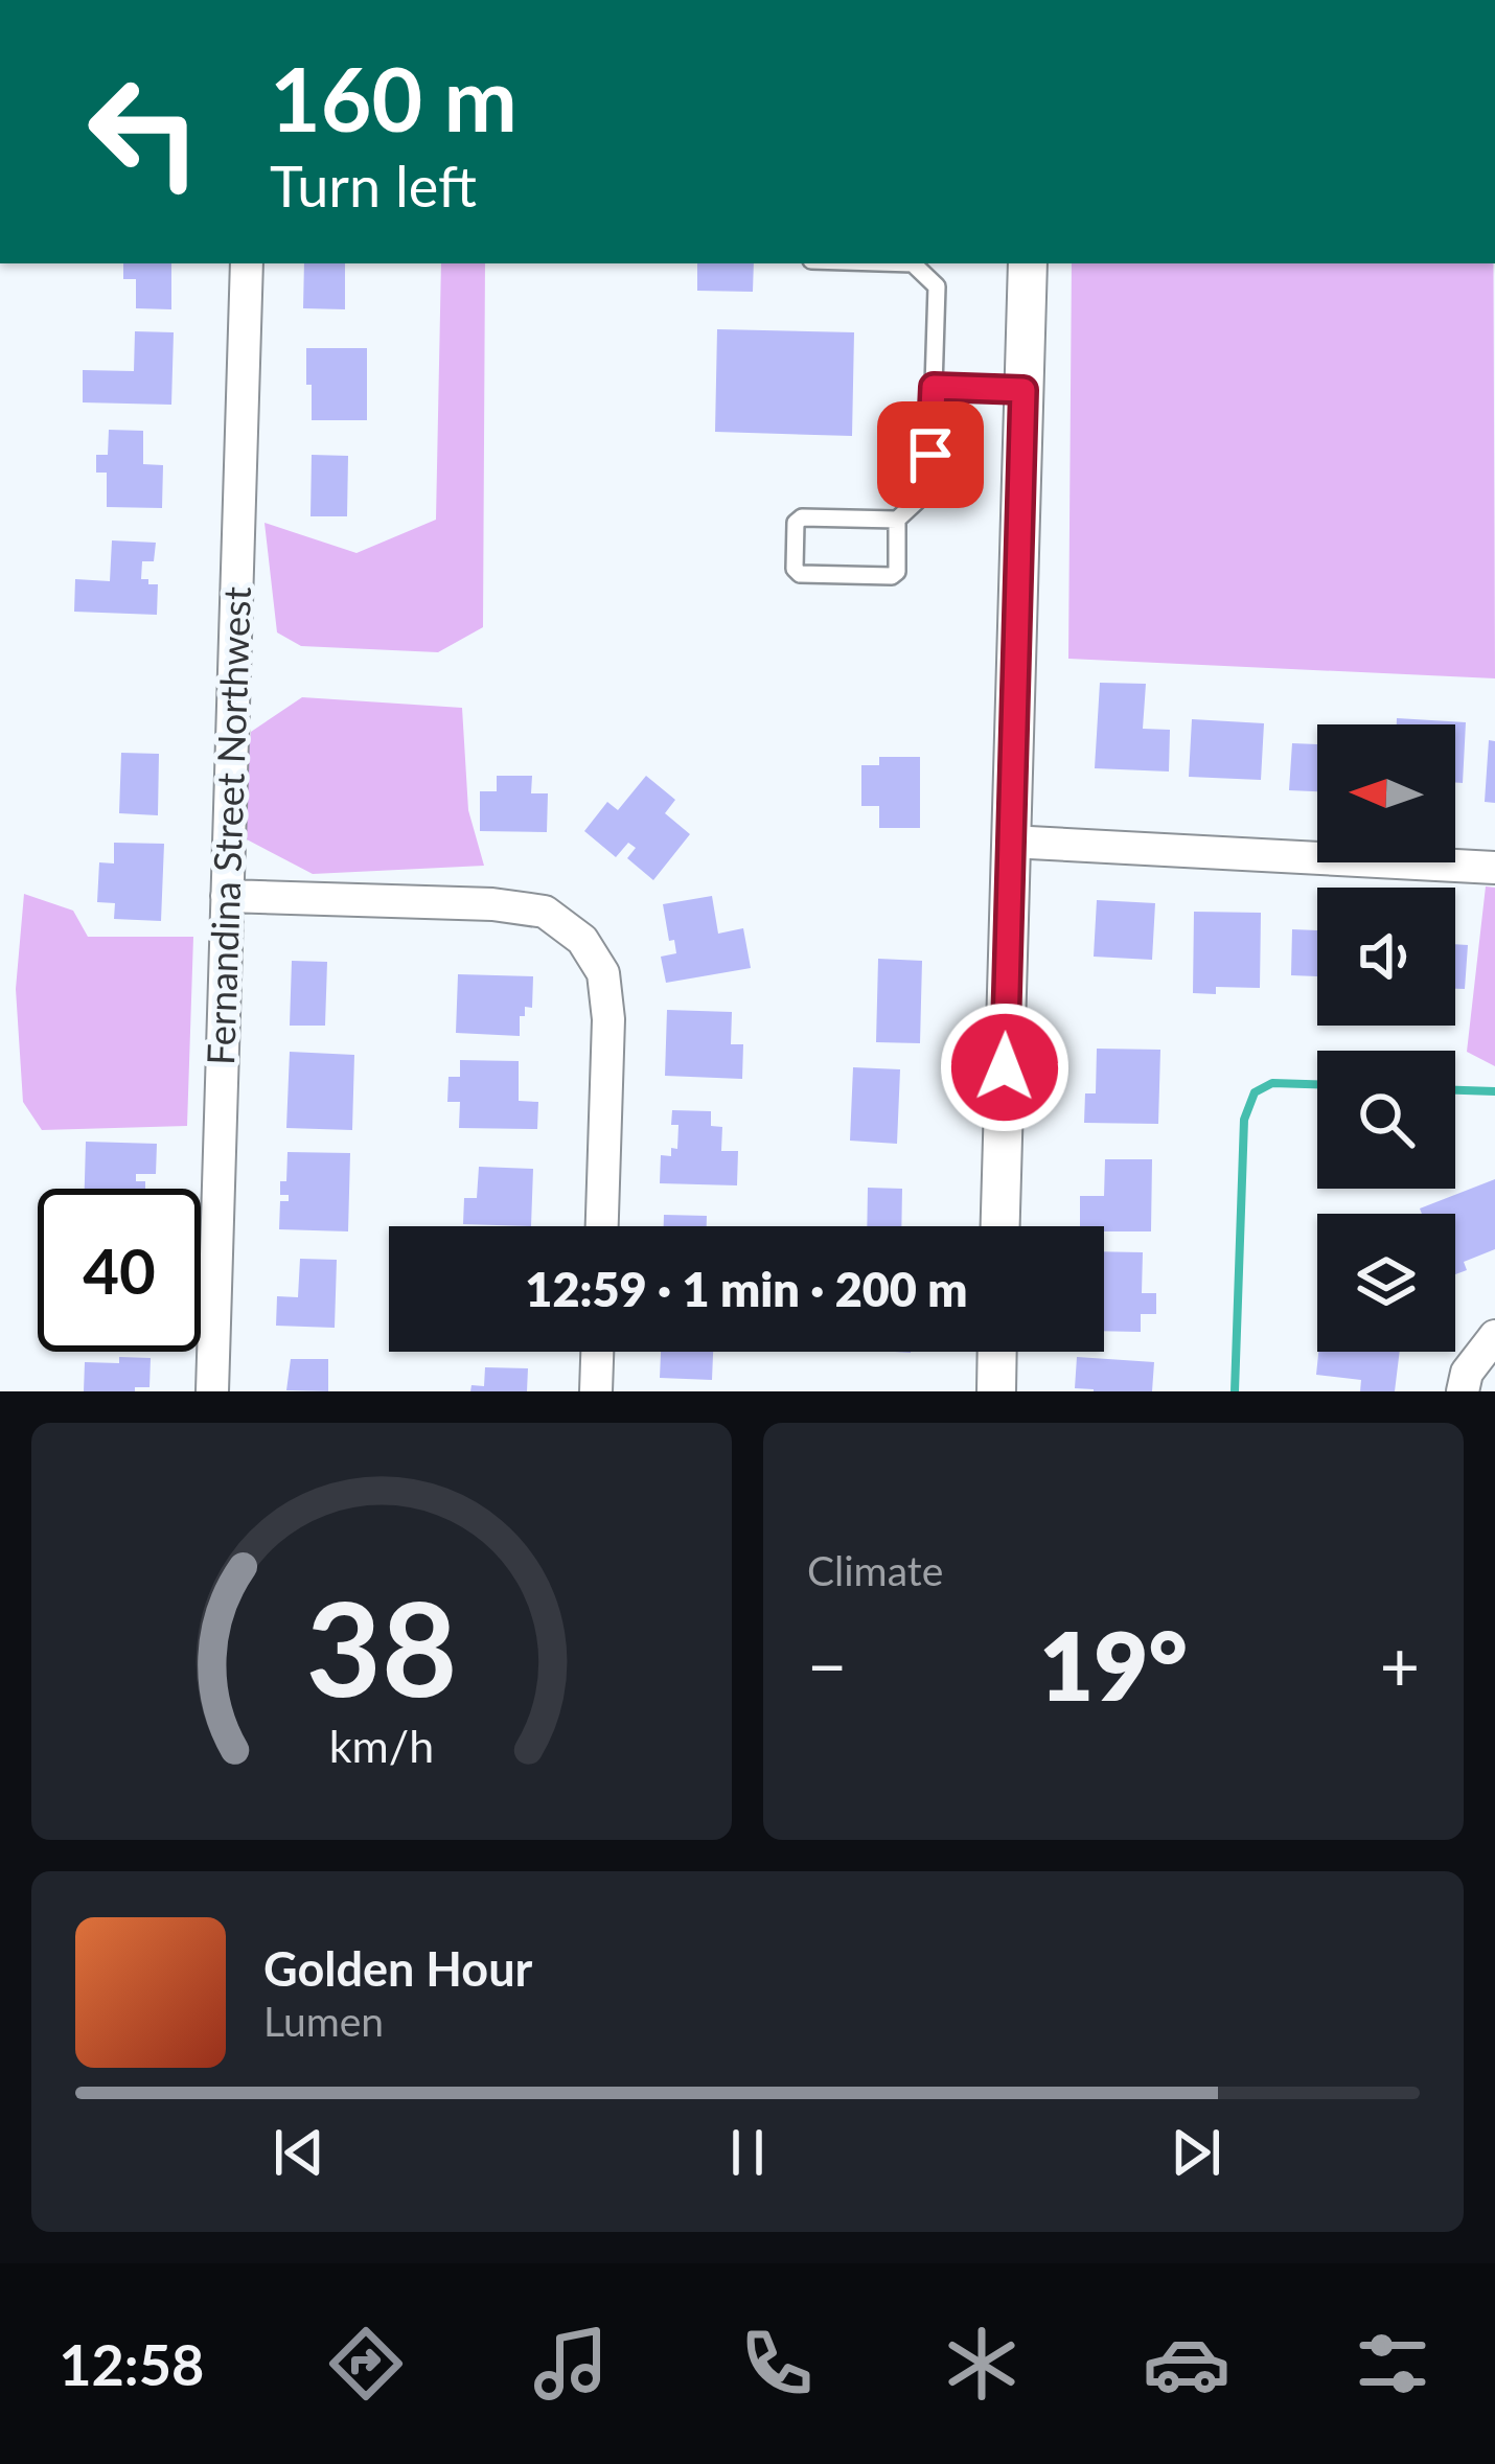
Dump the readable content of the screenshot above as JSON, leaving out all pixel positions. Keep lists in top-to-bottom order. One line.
{"streets":{"street":["Fernandina Street Northwest"]},"north":"left","page":{"turn":["160 m","Turn left"],"limit":"40","trip":"12:59 · 1 min · 200 m","tile":"Climate","heat":["−","19°","+"],"song":["Golden Hour","Lumen"],"tabs":"12:58","gauge":["38","km/h"]}}
